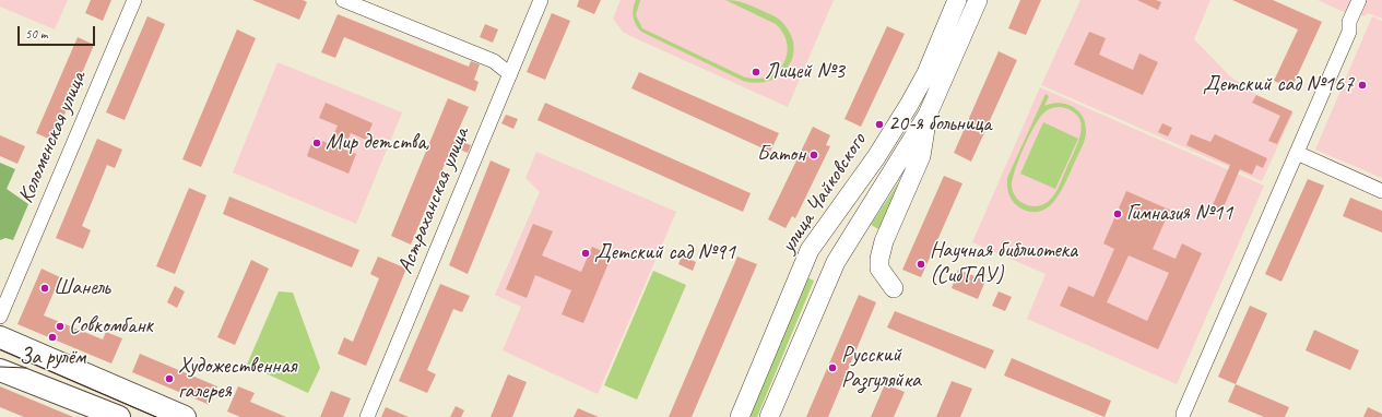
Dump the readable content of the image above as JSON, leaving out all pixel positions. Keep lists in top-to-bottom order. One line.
{"streets":{"main road":["улица Чайковского"],"street":["Коломенская улица","Астраханская улица"]},"places":["Лицей №3","Детский сад №167","20-я больница","Мир детства,","Батон","Гимназия №11","Детский сад №91","Научная библиотека (СибГАУ)","Шанель","Совкомбанк","За рулём","Русский Разгуляйка","Художественная галерея"],"scale_bar":"50 m"}
